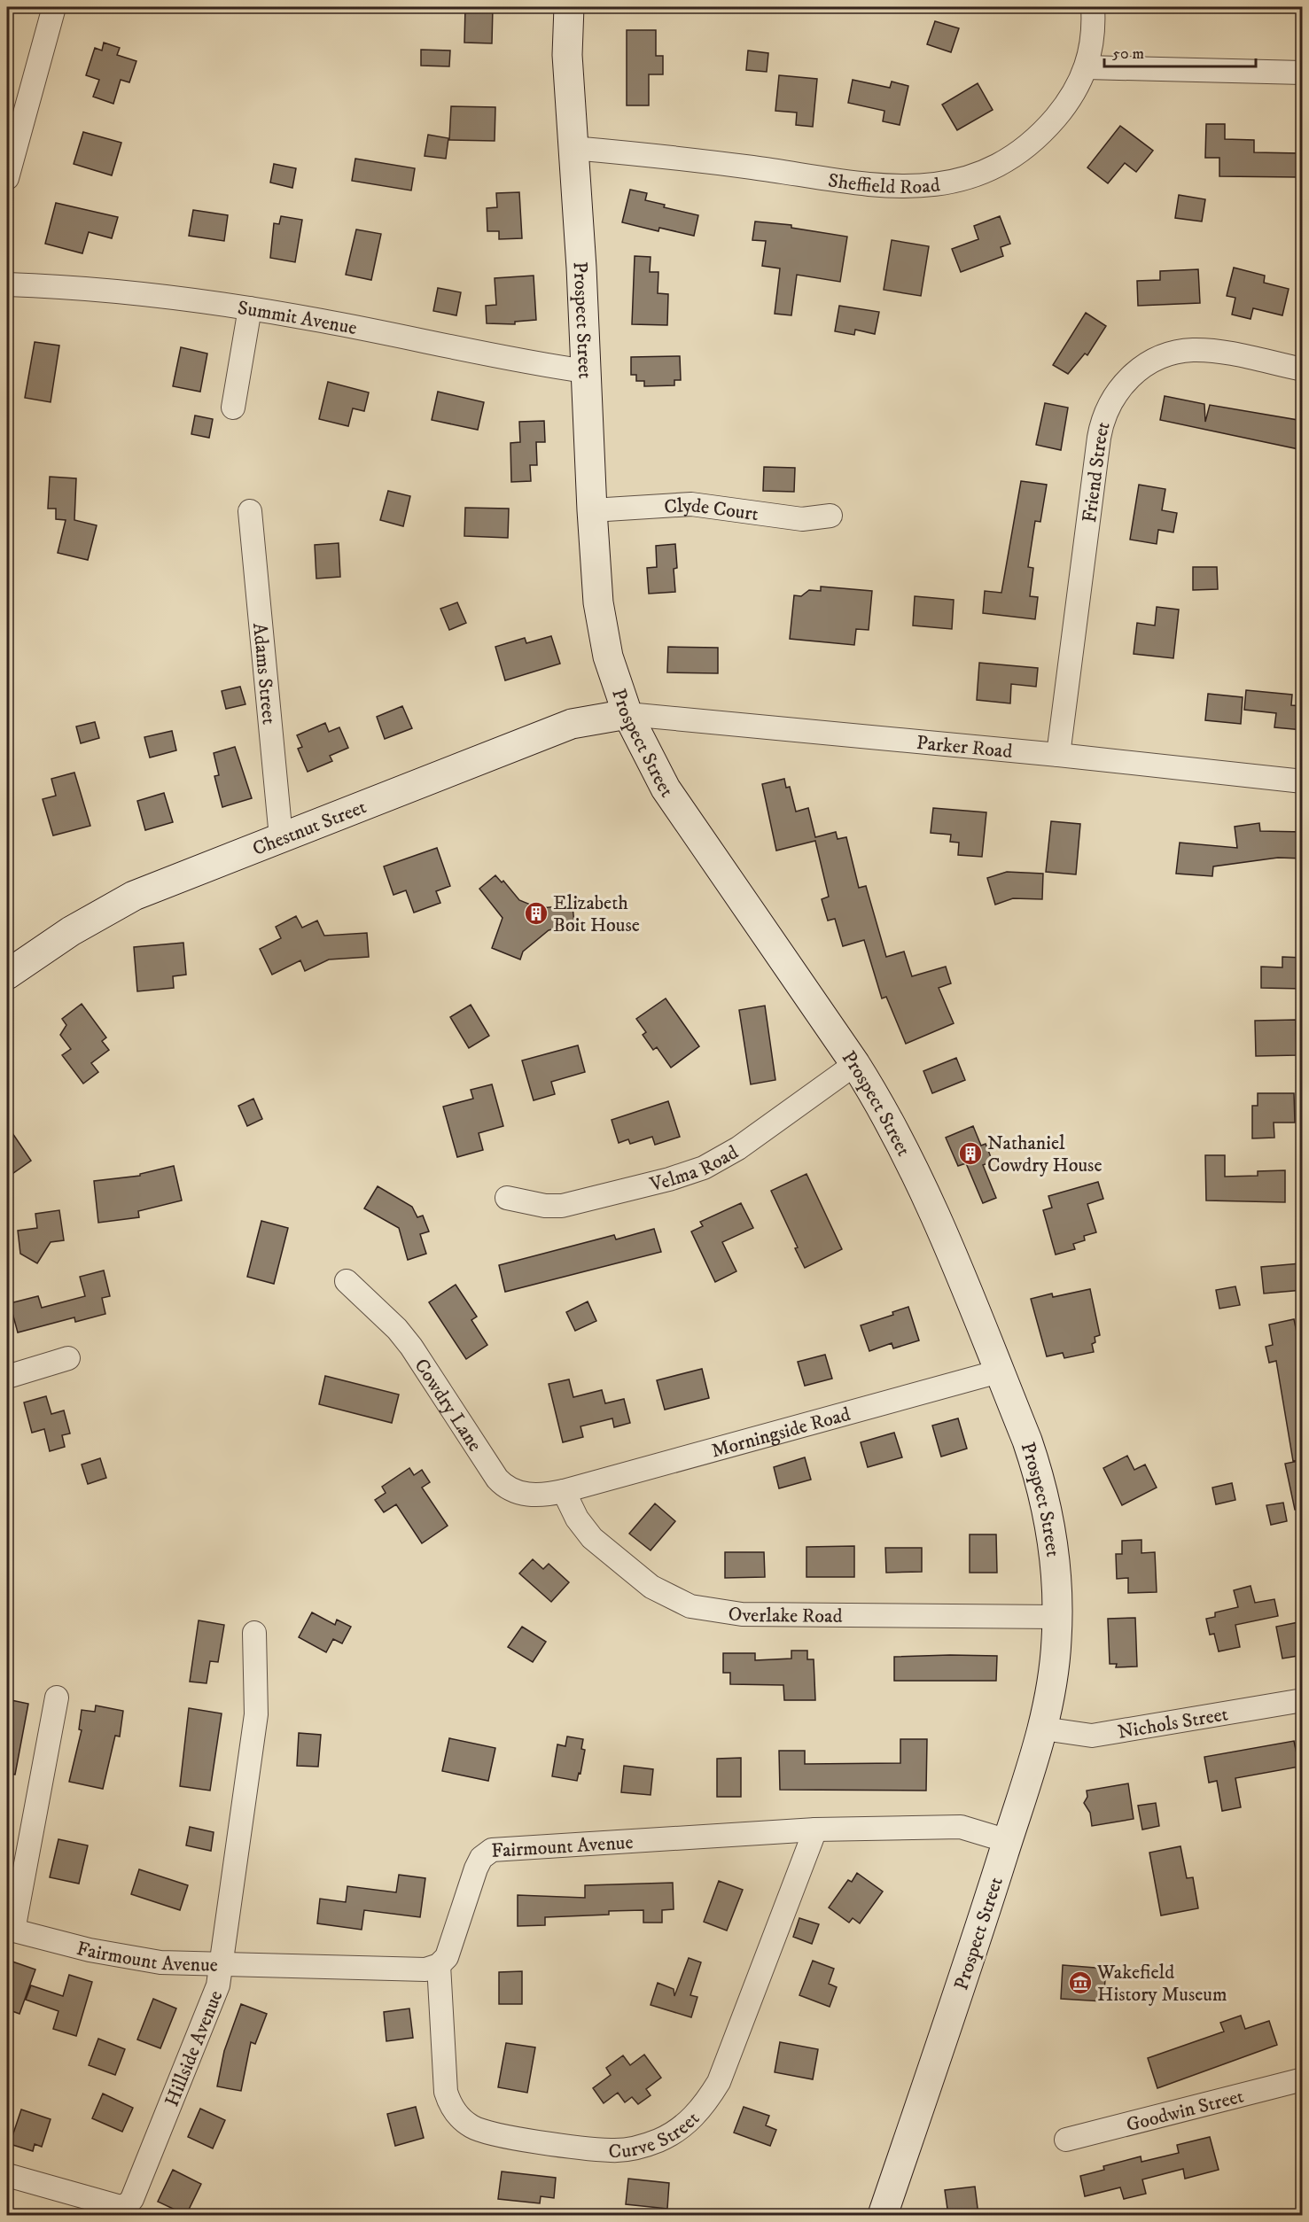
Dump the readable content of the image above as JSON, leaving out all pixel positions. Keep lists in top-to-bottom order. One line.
{"streets":{"main road":["Prospect Street","Chestnut Street"],"street":["Sheffield Road","Summit Avenue","Friend Street","Clyde Court","Adams Street","Parker Road","Velma Road","Cowdry Lane","Morningside Road","Overlake Road","Nichols Street","Fairmount Avenue","Hillside Avenue","Goodwin Street","Curve Street"]},"crossings":[["Sheffield Road","Prospect Street"],["Summit Avenue","Prospect Street"],["Prospect Street","Clyde Court"],["Prospect Street","Parker Road"],["Prospect Street","Chestnut Street"],["Prospect Street","Velma Road"],["Prospect Street","Morningside Road"],["Prospect Street","Overlake Road"],["Prospect Street","Nichols Street"],["Prospect Street","Fairmount Avenue"],["Friend Street","Parker Road"],["Adams Street","Chestnut Street"],["Parker Road","Chestnut Street"],["Cowdry Lane","Morningside Road"],["Cowdry Lane","Overlake Road"],["Morningside Road","Overlake Road"],["Fairmount Avenue","Hillside Avenue"],["Fairmount Avenue","Curve Street"]],"places":{"building":["Elizabeth Boit House","Nathaniel Cowdry House"],"museum":["Wakefield History Museum"]},"scale_bar":"50 m"}
